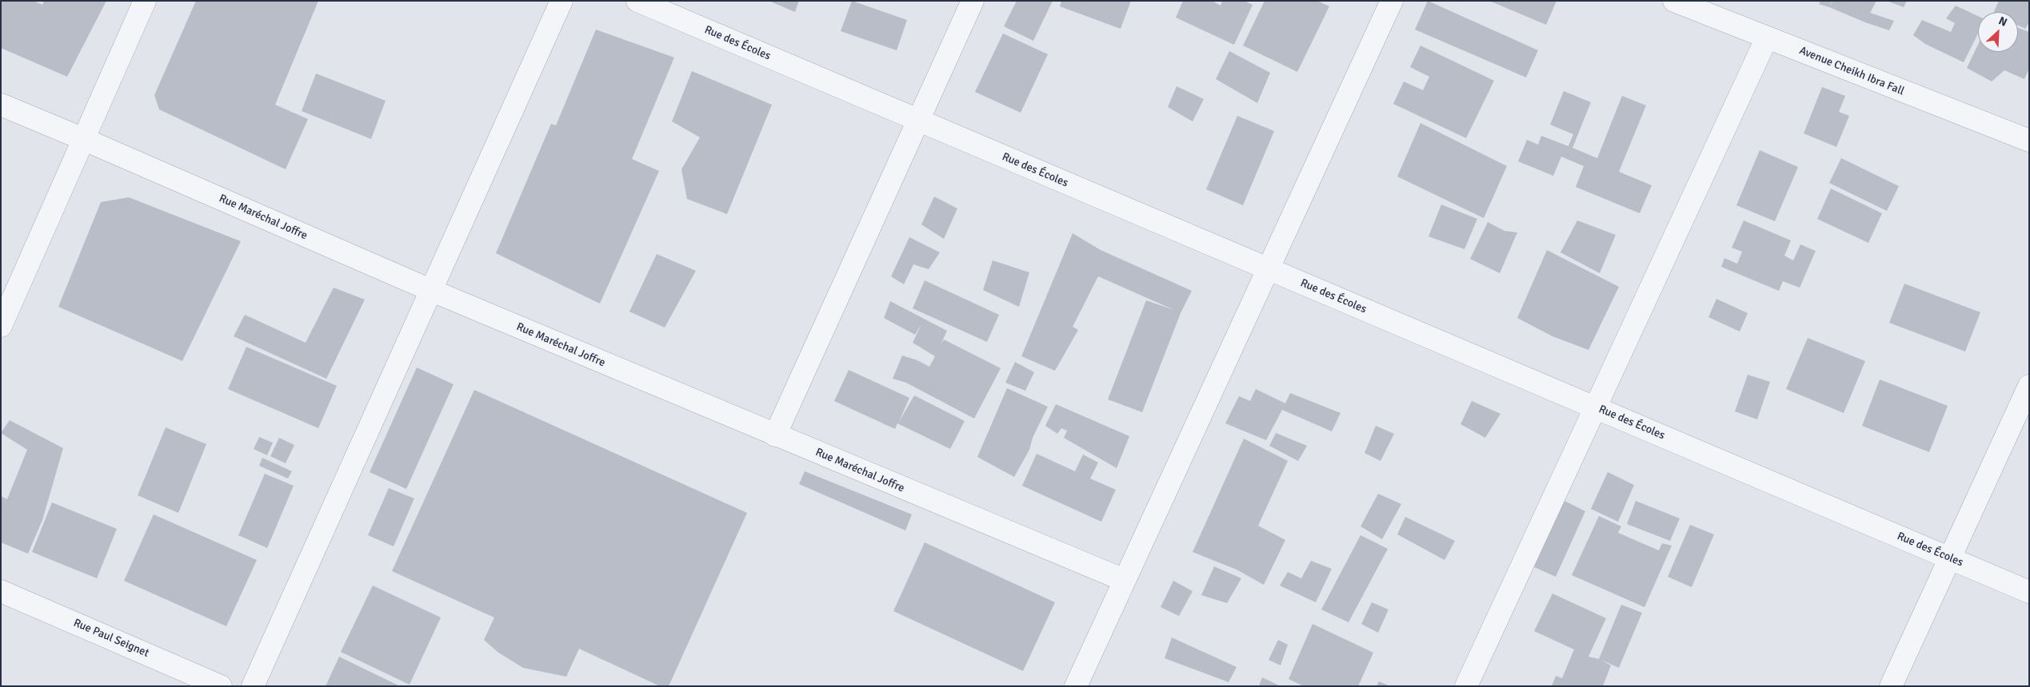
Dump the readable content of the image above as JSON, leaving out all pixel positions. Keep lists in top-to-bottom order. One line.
{"streets":{"street":["Rue des Écoles","Avenue Cheikh Ibra Fall","Rue Maréchal Joffre","Rue Paul Seignet"]},"north":"top right"}
